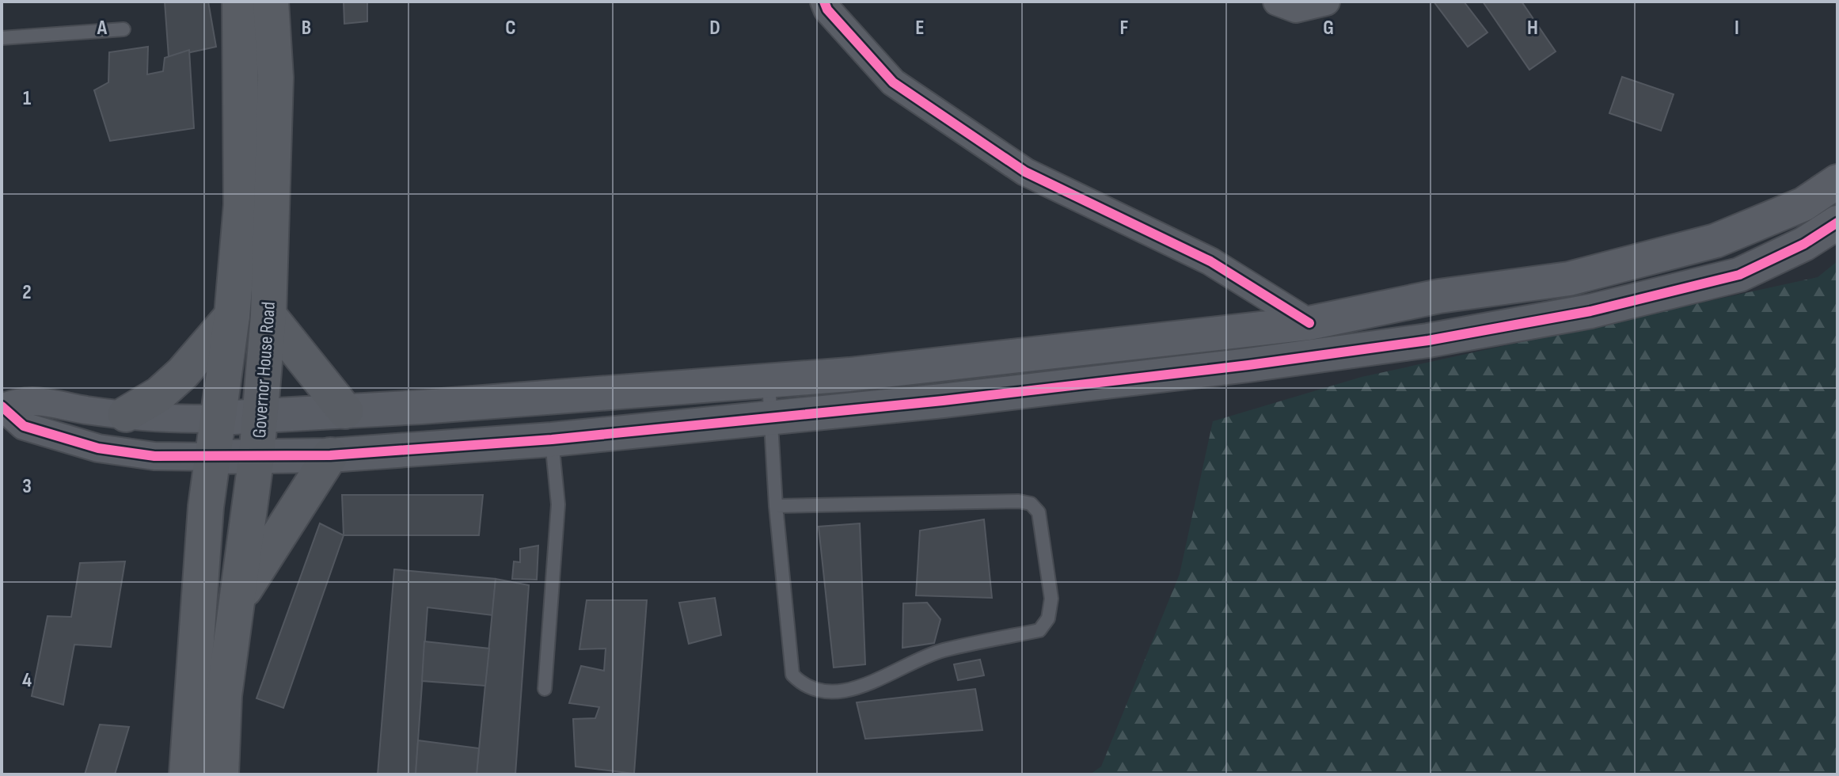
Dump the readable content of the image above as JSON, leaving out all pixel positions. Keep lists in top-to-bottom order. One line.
{"streets":{"main road":["Governor House Road"]},"grid":{"columns":["A","B","C","D","E","F","G","H","I"],"rows":["1","2","3","4"]}}
